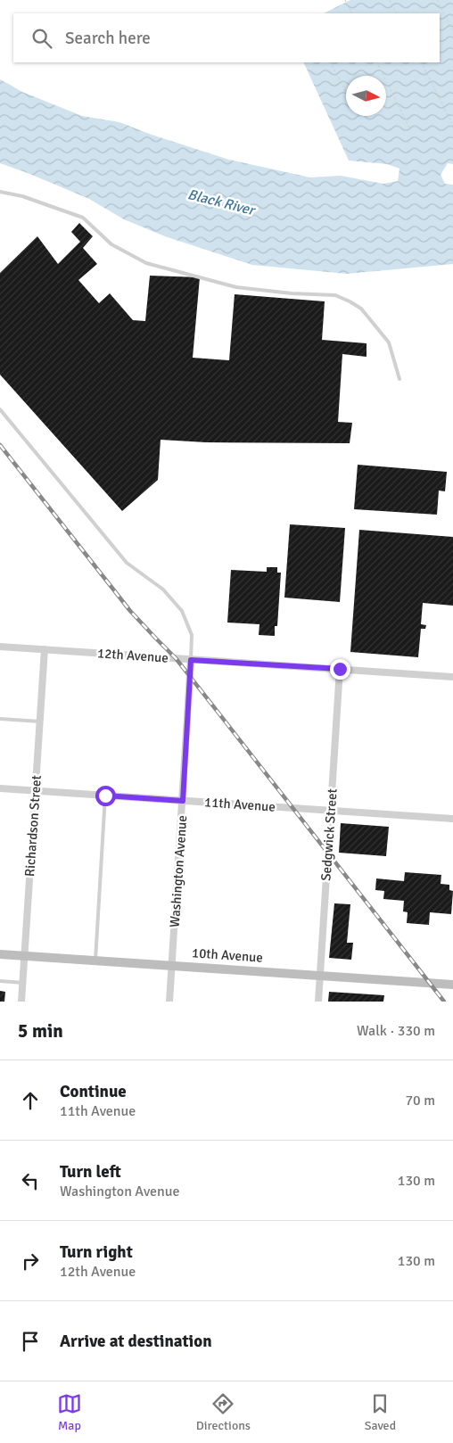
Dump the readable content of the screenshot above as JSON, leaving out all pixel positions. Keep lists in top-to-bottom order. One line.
{"streets":{"street":["12th Avenue","11th Avenue","Richardson Street","Sedgwick Street","Washington Avenue","10th Avenue"]},"crossings":[["12th Avenue","Richardson Street"],["12th Avenue","Sedgwick Street"],["12th Avenue","Washington Avenue"],["11th Avenue","Richardson Street"],["11th Avenue","Sedgwick Street"],["11th Avenue","Washington Avenue"],["Richardson Street","10th Avenue"],["Sedgwick Street","10th Avenue"],["Washington Avenue","10th Avenue"]],"water":["Black River"],"north":"right","page":{"search":"Search here","heading":["5 min","Walk · 330 m"],"list":[["Continue","11th Avenue","70 m"],["Turn left","Washington Avenue","130 m"],["Turn right","12th Avenue","130 m"],"Arrive at destination"],"nav":["Map","Directions","Saved"]}}
